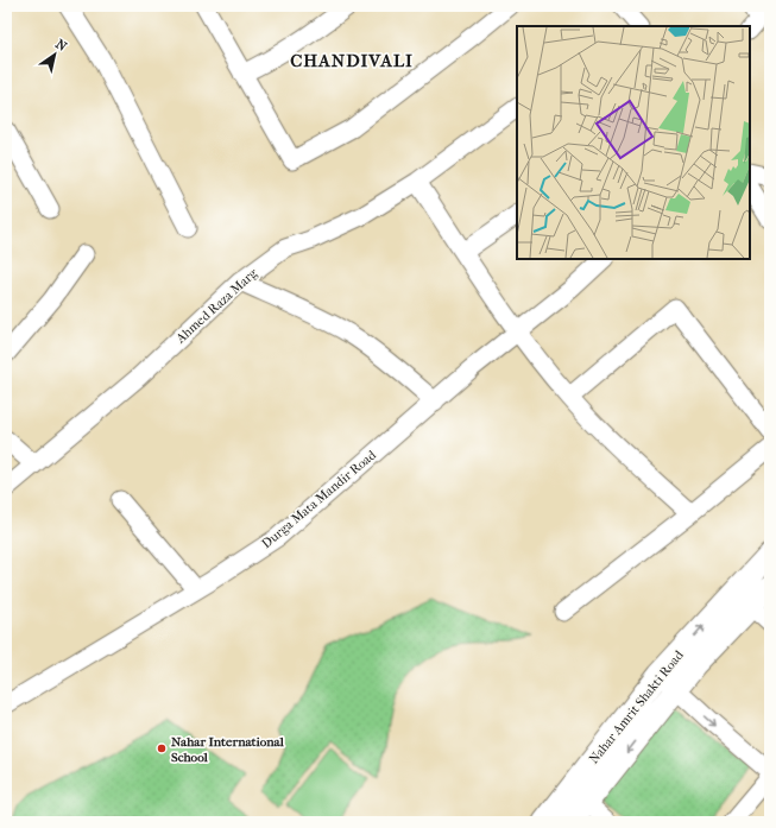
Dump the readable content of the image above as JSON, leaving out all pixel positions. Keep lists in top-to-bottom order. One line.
{"streets":{"street":["Ahmed Raza Marg","Durga Mata Mandir Road","Nahar Amrit Shakti Road"]},"districts":["CHANDIVALI"],"places":["Nahar International School"],"north":"top right"}
